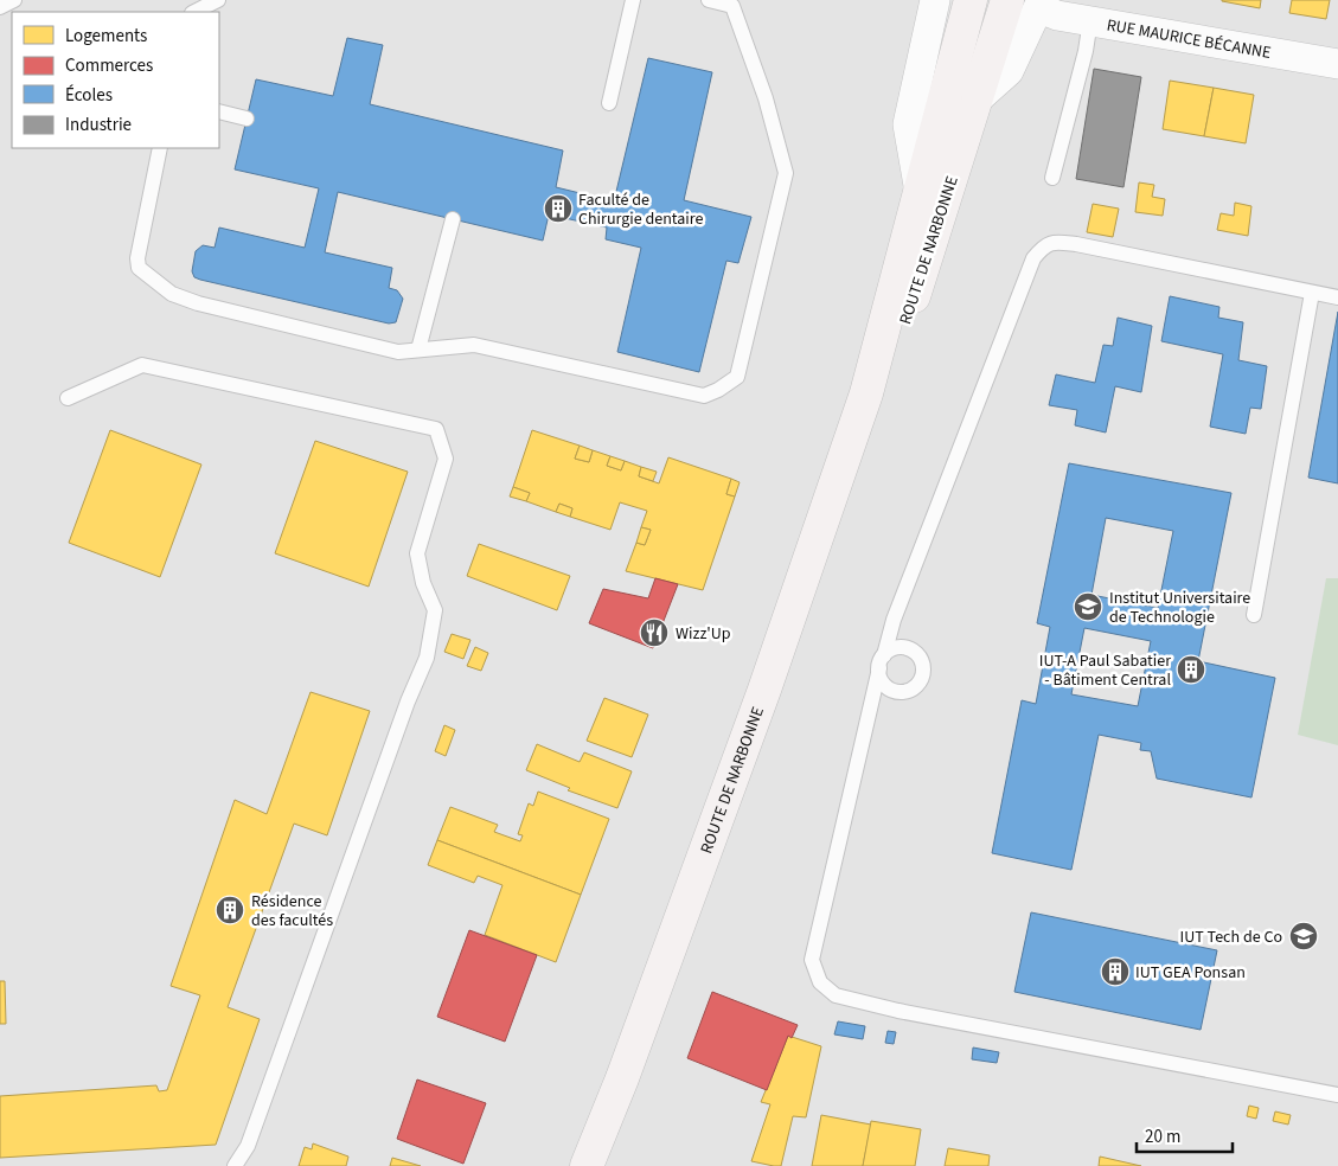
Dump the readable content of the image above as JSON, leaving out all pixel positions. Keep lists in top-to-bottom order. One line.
{"streets":{"main road":["ROUTE DE NARBONNE"],"street":["RUE MAURICE BÉCANNE"]},"places":{"building":["Faculté de Chirurgie dentaire","IUT-A Paul Sabatier - Bâtiment Central","Résidence des facultés","IUT GEA Ponsan"],"school or university":["Institut Universitaire de Technologie","IUT Tech de Co"],"restaurant":["Wizz'Up"]},"legend":["Logements","Commerces","Écoles","Industrie"],"scale_bar":"20 m"}
